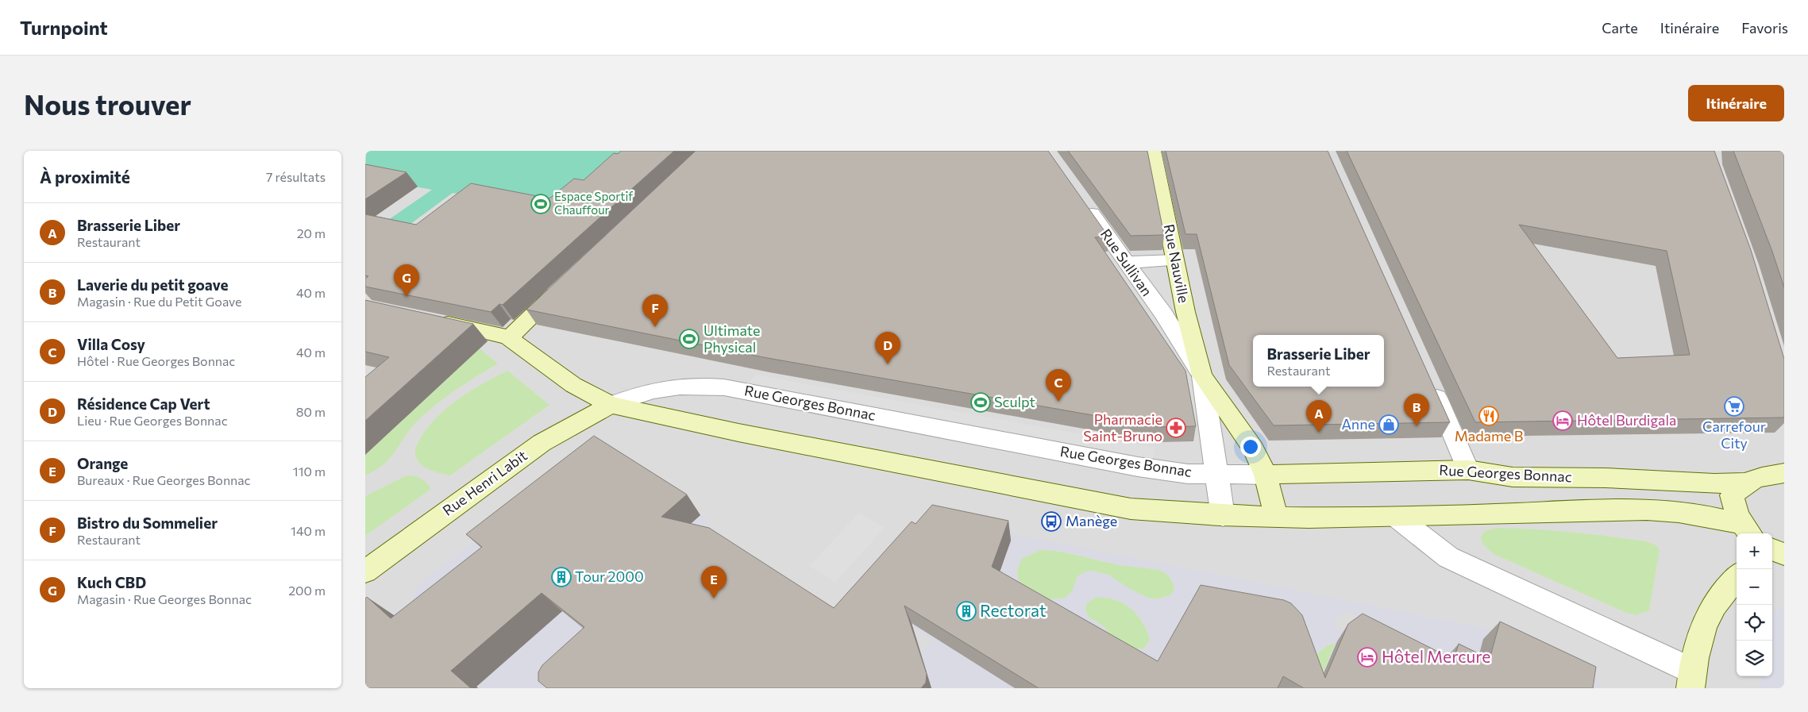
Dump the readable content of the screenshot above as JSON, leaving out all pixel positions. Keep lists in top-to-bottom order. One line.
{"streets":{"street":["Rue Sullivan","Rue Nauville","Rue Georges Bonnac","Rue Henri Labit"]},"crossings":[["Rue Sullivan","Rue Nauville"],["Rue Sullivan","Rue Georges Bonnac"],["Rue Georges Bonnac","Rue Henri Labit"]],"places":{"sports":["Espace Sportif Chauffour","Ultimate Physical","Sculpt"],"supermarket":["Carrefour City"],"restaurant":["Madame B"],"hotel":["Hôtel Burdigala","Hôtel Mercure"],"shop":["Anne"],"pharmacy":["Pharmacie Saint-Bruno"],"bus stop":["Manège"],"building":["Tour 2000","Rectorat"]},"page":{"header":"Turnpoint","nav":["Carte","Itinéraire","Favoris"],"buttons":"Itinéraire","title":"Nous trouver","heading":["À proximité","7 résultats"],"list":[{"mark":"A","name":"Brasserie Liber","note":"Restaurant","value":"20 m"},{"mark":"B","name":"Laverie du petit goave","note":"Magasin · Rue du Petit Goave","value":"40 m"},{"mark":"C","name":"Villa Cosy","note":"Hôtel · Rue Georges Bonnac","value":"40 m"},{"mark":"D","name":"Résidence Cap Vert","note":"Lieu · Rue Georges Bonnac","value":"80 m"},{"mark":"E","name":"Orange","note":"Bureaux · Rue Georges Bonnac","value":"110 m"},{"mark":"F","name":"Bistro du Sommelier","note":"Restaurant","value":"140 m"},{"mark":"G","name":"Kuch CBD","note":"Magasin · Rue Georges Bonnac","value":"200 m"}],"pins":["G","F","D","C","B","A","E"],"popup":["Brasserie Liber","Restaurant"],"map_buttons":["+","−"]}}
